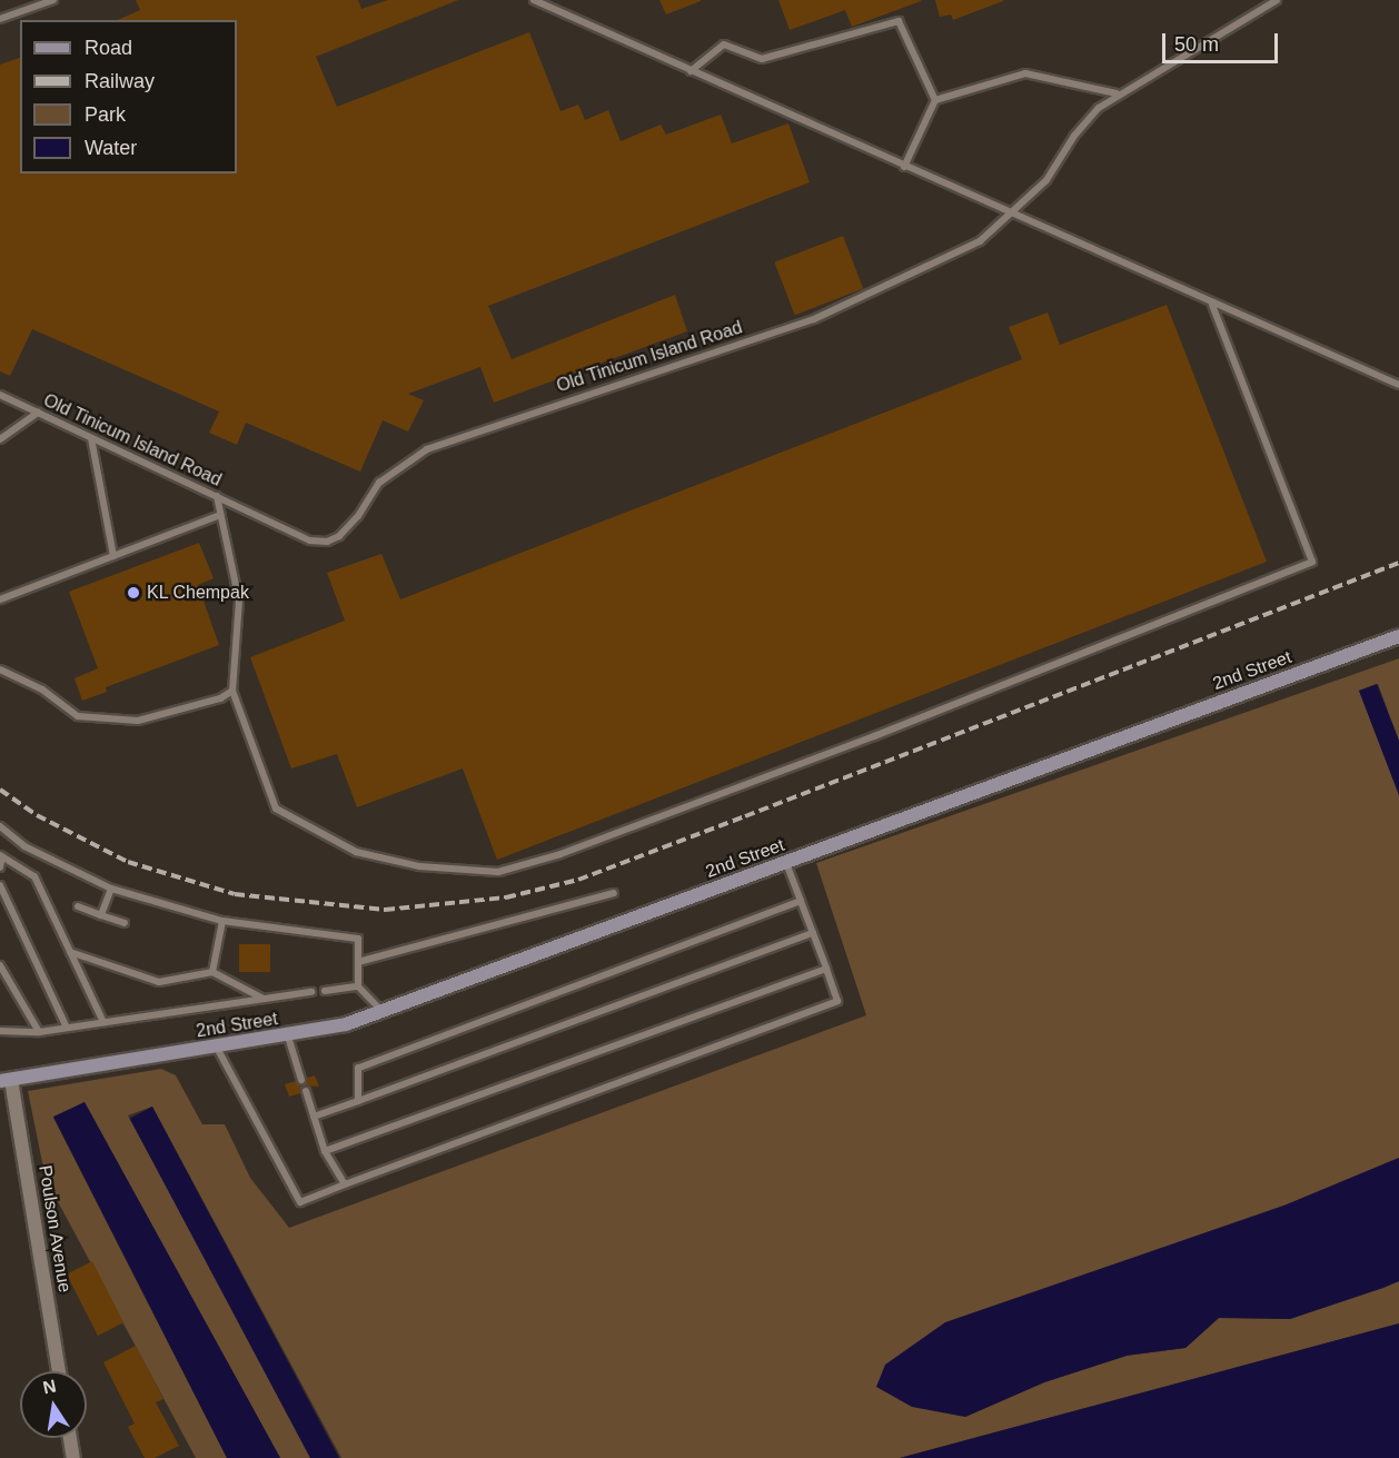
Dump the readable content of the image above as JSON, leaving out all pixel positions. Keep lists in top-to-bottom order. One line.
{"streets":{"street":["2nd Street","Poulson Avenue"],"lane":["Old Tinicum Island Road"]},"crossings":[["2nd Street","Poulson Avenue"]],"places":["KL Chempak"],"legend":["Road","Railway","Park","Water"],"scale_bar":"50 m","north":"top"}
